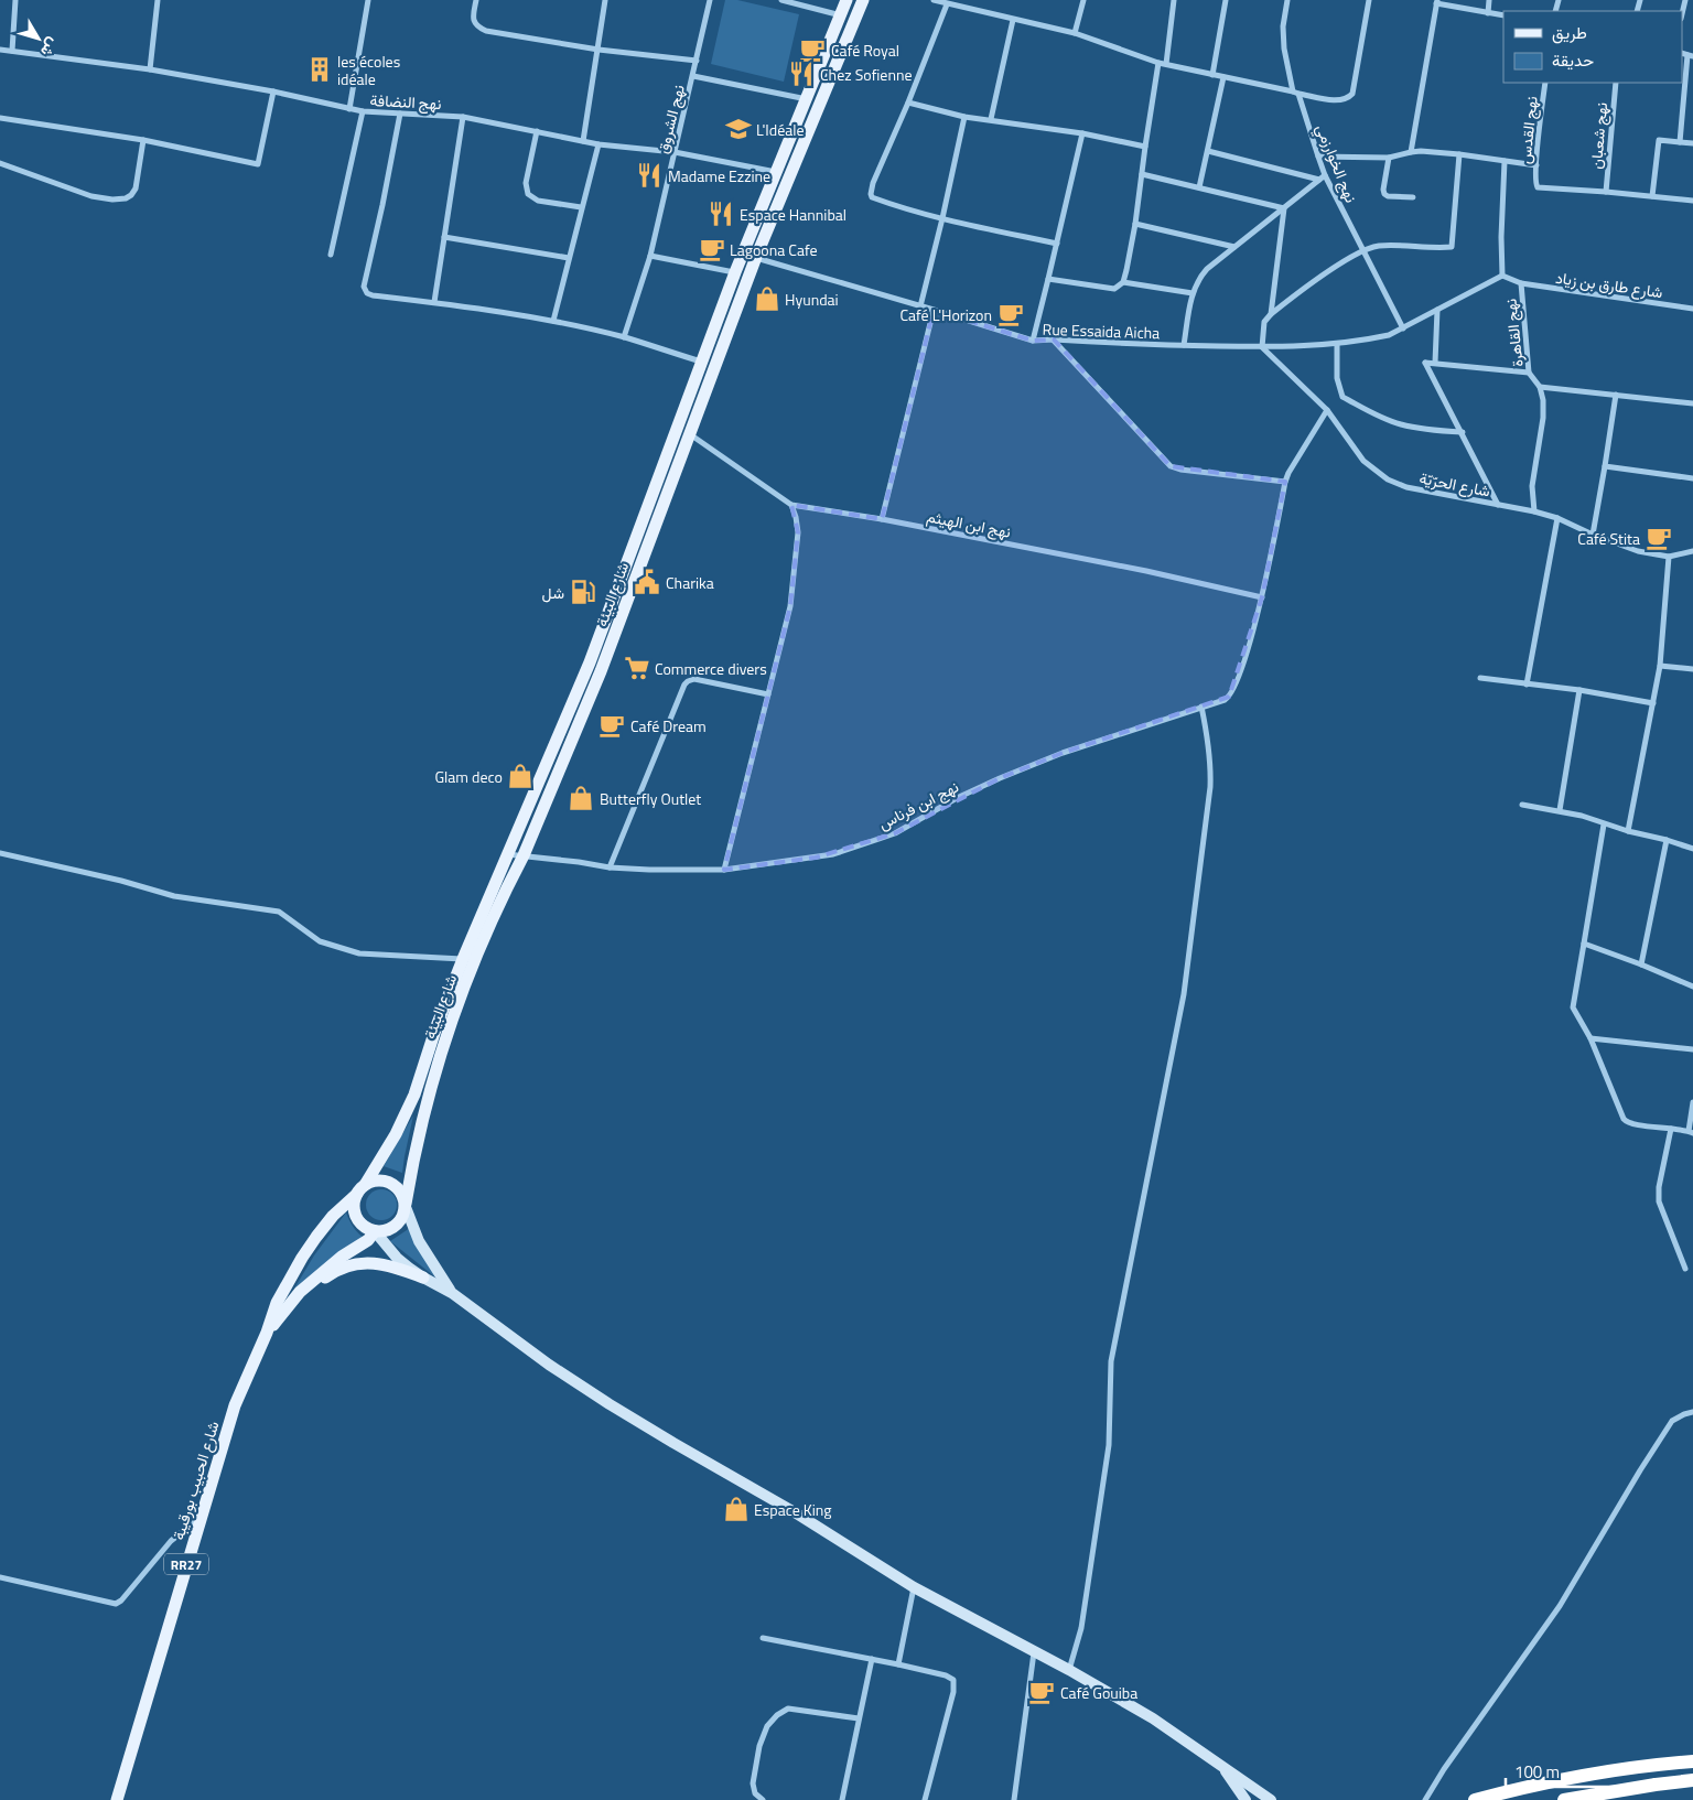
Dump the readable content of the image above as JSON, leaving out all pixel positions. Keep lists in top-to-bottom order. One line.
{"streets":{"main road":["شارع البيئة","شارع الحبيب بورقيبة","RR27"],"street":["نهج النضافة","نهج الشروق","نهج القدس","نهج شعبان","نهج الخوارزمي","شارع طارق بن زياد","Rue Essaida Aicha","نهج القاهرة","شارع الحرّيّة","نهج ابن الهيثم","نهج ابن فرناس"]},"crossings":[["نهج النضافة","نهج الشروق"],["نهج النضافة","شارع البيئة"],["نهج القدس","نهج شعبان"],["نهج الخوارزمي","Rue Essaida Aicha"],["شارع طارق بن زياد","نهج القاهرة"],["Rue Essaida Aicha","نهج القاهرة"],["Rue Essaida Aicha","شارع الحرّيّة"],["Rue Essaida Aicha","شارع البيئة"],["نهج القاهرة","شارع الحرّيّة"],["نهج ابن الهيثم","شارع البيئة"],["نهج ابن الهيثم","نهج ابن فرناس"],["شارع البيئة","نهج ابن فرناس"],["شارع البيئة","RR27"],["شارع الحبيب بورقيبة","RR27"]],"places":{"cafe":["Café Royal","Lagoona Cafe","Café L'Horizon","Café Stita","Café Dream","Café Gouiba"],"building":["les écoles idéale"],"restaurant":["Chez Sofienne","Madame Ezzine","Espace Hannibal"],"school or university":["L'Idéale"],"shop":["Hyundai","Glam deco","Butterfly Outlet","Espace King"],"public building":["Charika"],"fuel station":["شل"],"supermarket":["Commerce divers"]},"legend":["طريق","حديقة"],"scale_bar":"100 m","north":"bottom right"}
